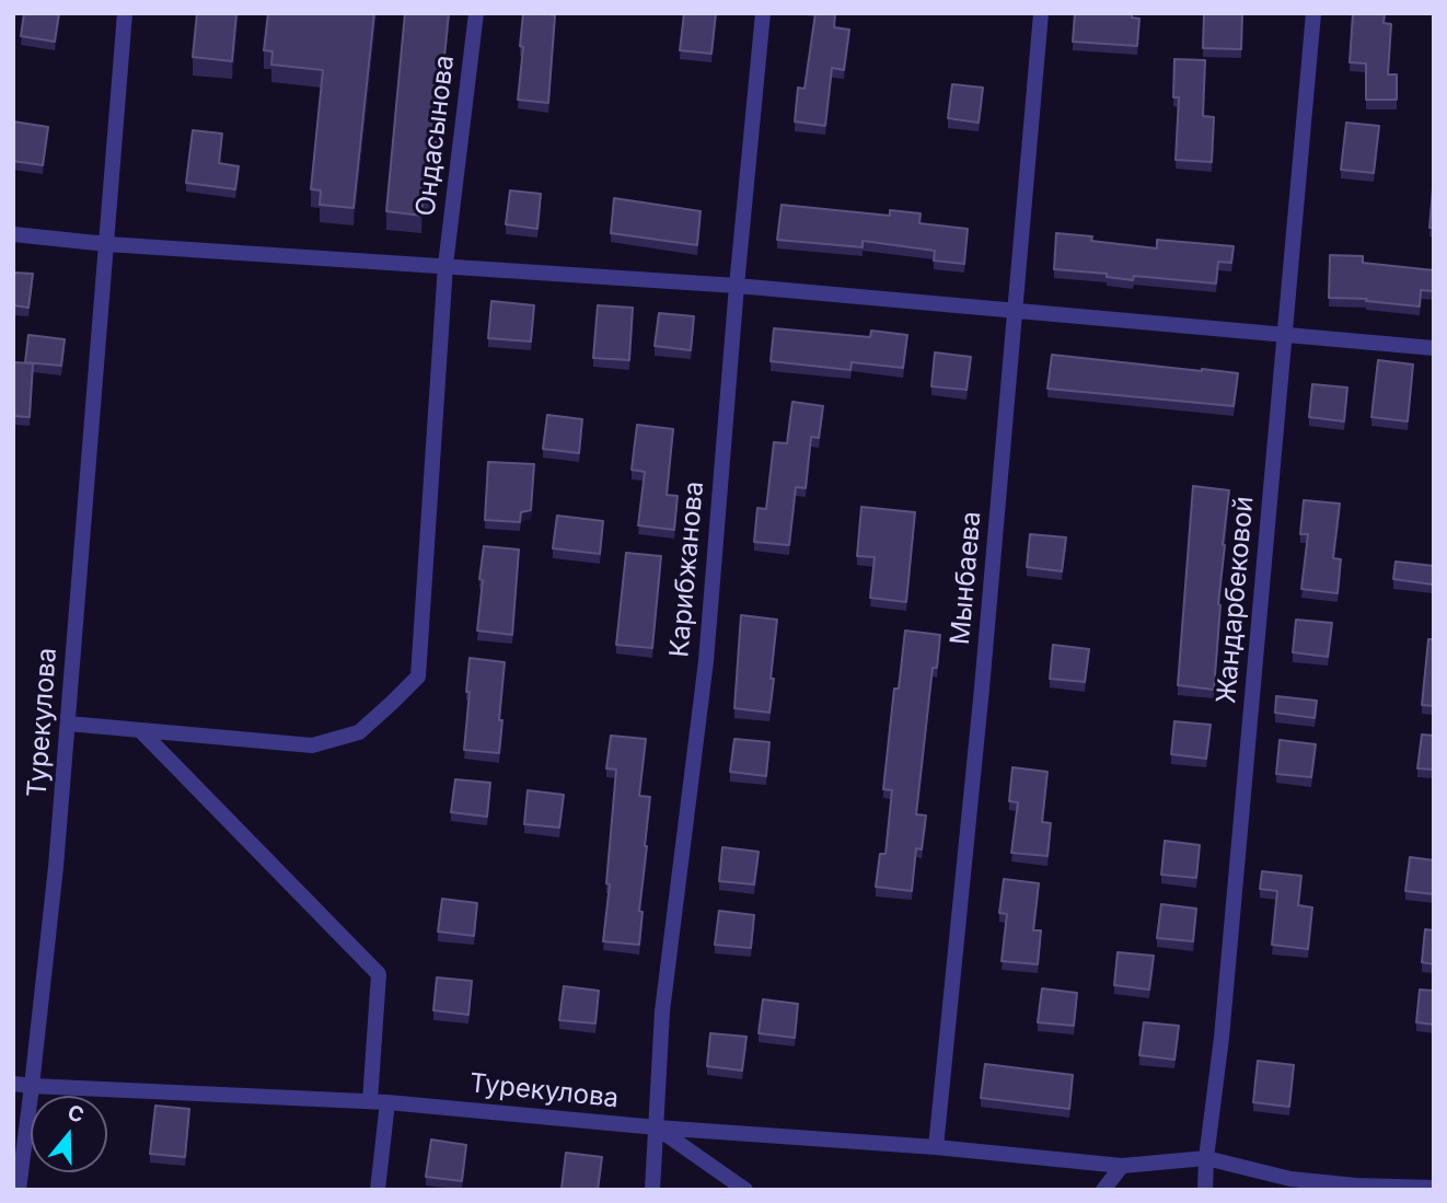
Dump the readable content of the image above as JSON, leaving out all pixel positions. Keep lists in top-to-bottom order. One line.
{"streets":{"street":["Ондасынова","Карибжанова","Мынбаева","Жандарбековой","Турекулова"]},"crossings":[["Ондасынова","Турекулова"],["Карибжанова","Турекулова"],["Мынбаева","Турекулова"],["Жандарбековой","Турекулова"]],"north":"top"}
